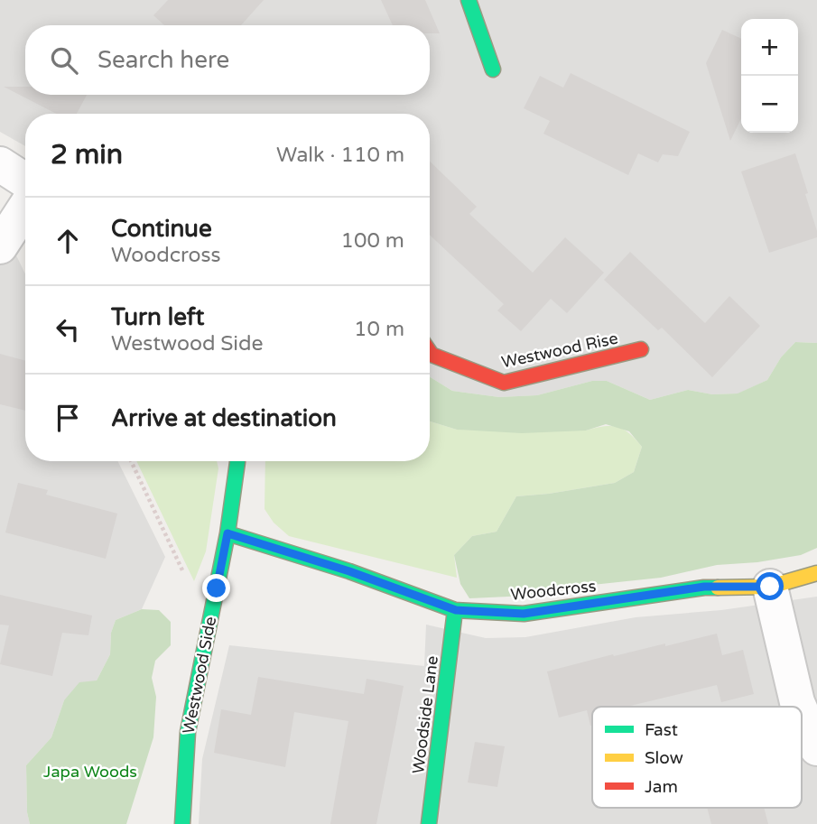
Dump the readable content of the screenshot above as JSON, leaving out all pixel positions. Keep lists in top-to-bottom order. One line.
{"streets":{"street":["Westwood Rise","Woodcross","Westwood Side","Woodside Lane"]},"crossings":[["Woodcross","Westwood Side"],["Woodcross","Woodside Lane"]],"parks":["Japa Woods"],"legend":["Fast","Slow","Jam"],"page":{"map_buttons":["+","−"],"search":"Search here","heading":["2 min","Walk · 110 m"],"list":[["Continue","Woodcross","100 m"],["Turn left","Westwood Side","10 m"],"Arrive at destination"]}}
